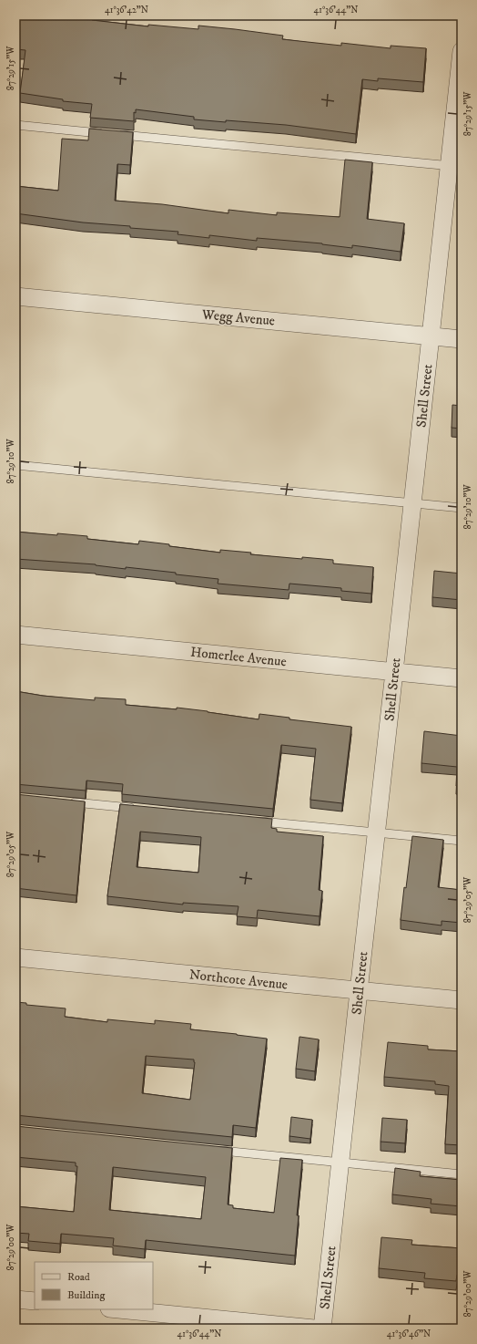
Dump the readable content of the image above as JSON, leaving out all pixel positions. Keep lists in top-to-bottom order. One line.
{"streets":{"street":["Wegg Avenue","Shell Street","Homerlee Avenue","Northcote Avenue"]},"crossings":[["Wegg Avenue","Shell Street"],["Shell Street","Homerlee Avenue"],["Shell Street","Northcote Avenue"]],"legend":["Road","Building"],"coordinates":["41°36'42\"N","41°36'44\"N","87°29'15\"W","87°29'10\"W","87°29'05\"W","87°29'00\"W","41°36'46\"N"]}
